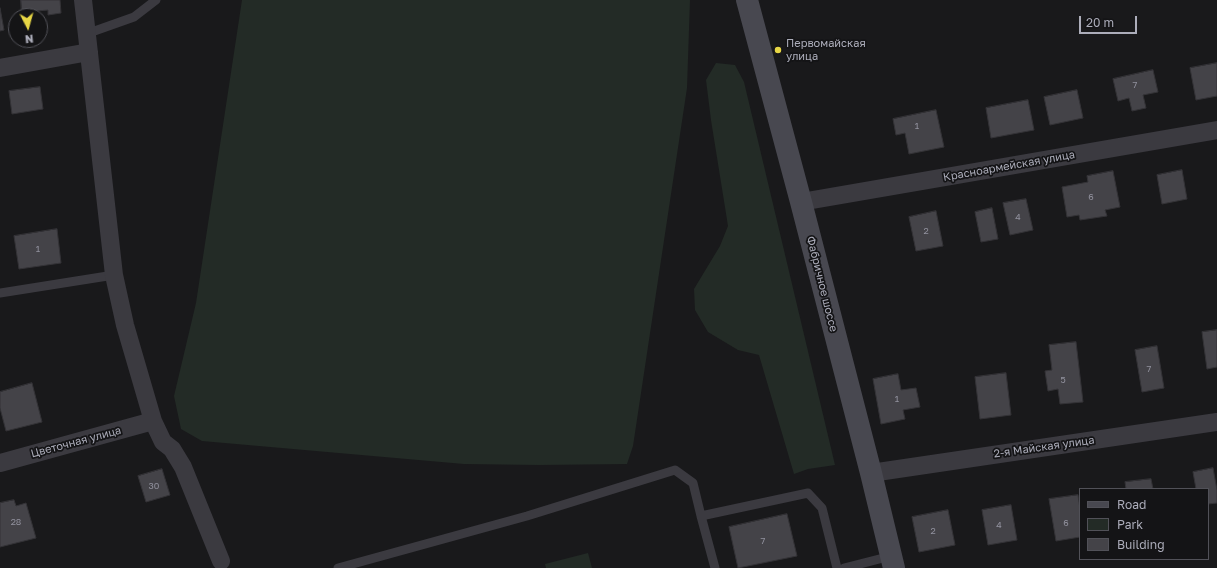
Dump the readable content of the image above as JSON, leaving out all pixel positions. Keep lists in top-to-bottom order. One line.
{"streets":{"main road":["Фабричное шоссе"],"street":["Красноармейская улица","Цветочная улица","2-я Майская улица"]},"crossings":[["Красноармейская улица","Фабричное шоссе"],["Фабричное шоссе","2-я Майская улица"]],"places":["Первомайская улица"],"house_numbers":["7","1","6","4","2","1","7","5","1","30","28","6","4","2","7"],"legend":["Road","Park","Building"],"scale_bar":"20 m","north":"bottom"}
